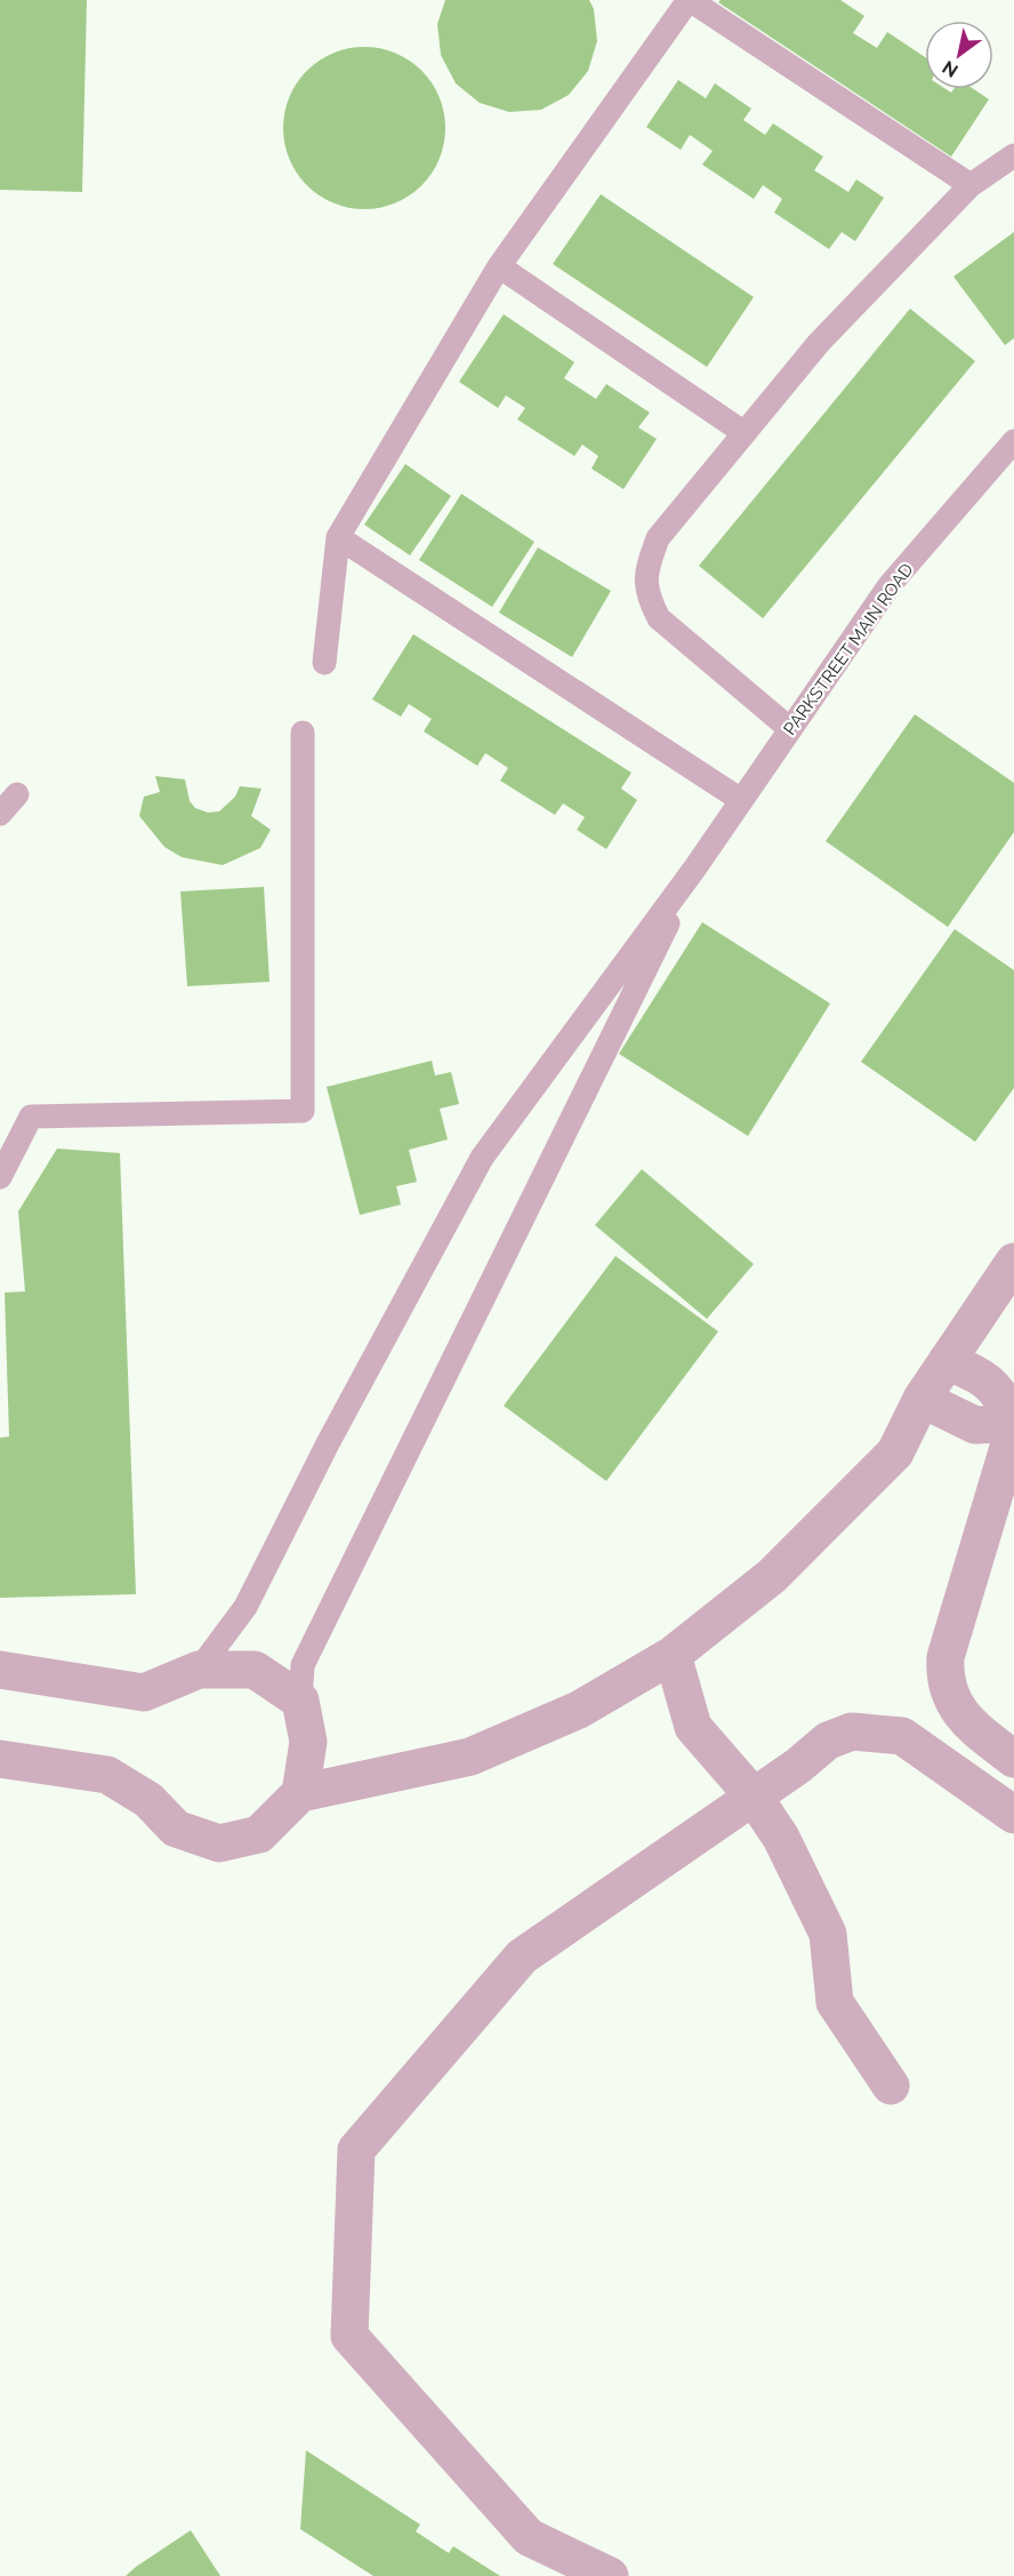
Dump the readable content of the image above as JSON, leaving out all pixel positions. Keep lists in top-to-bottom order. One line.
{"streets":{"lane":["PARKSTREET MAIN ROAD"]},"north":"bottom left"}
